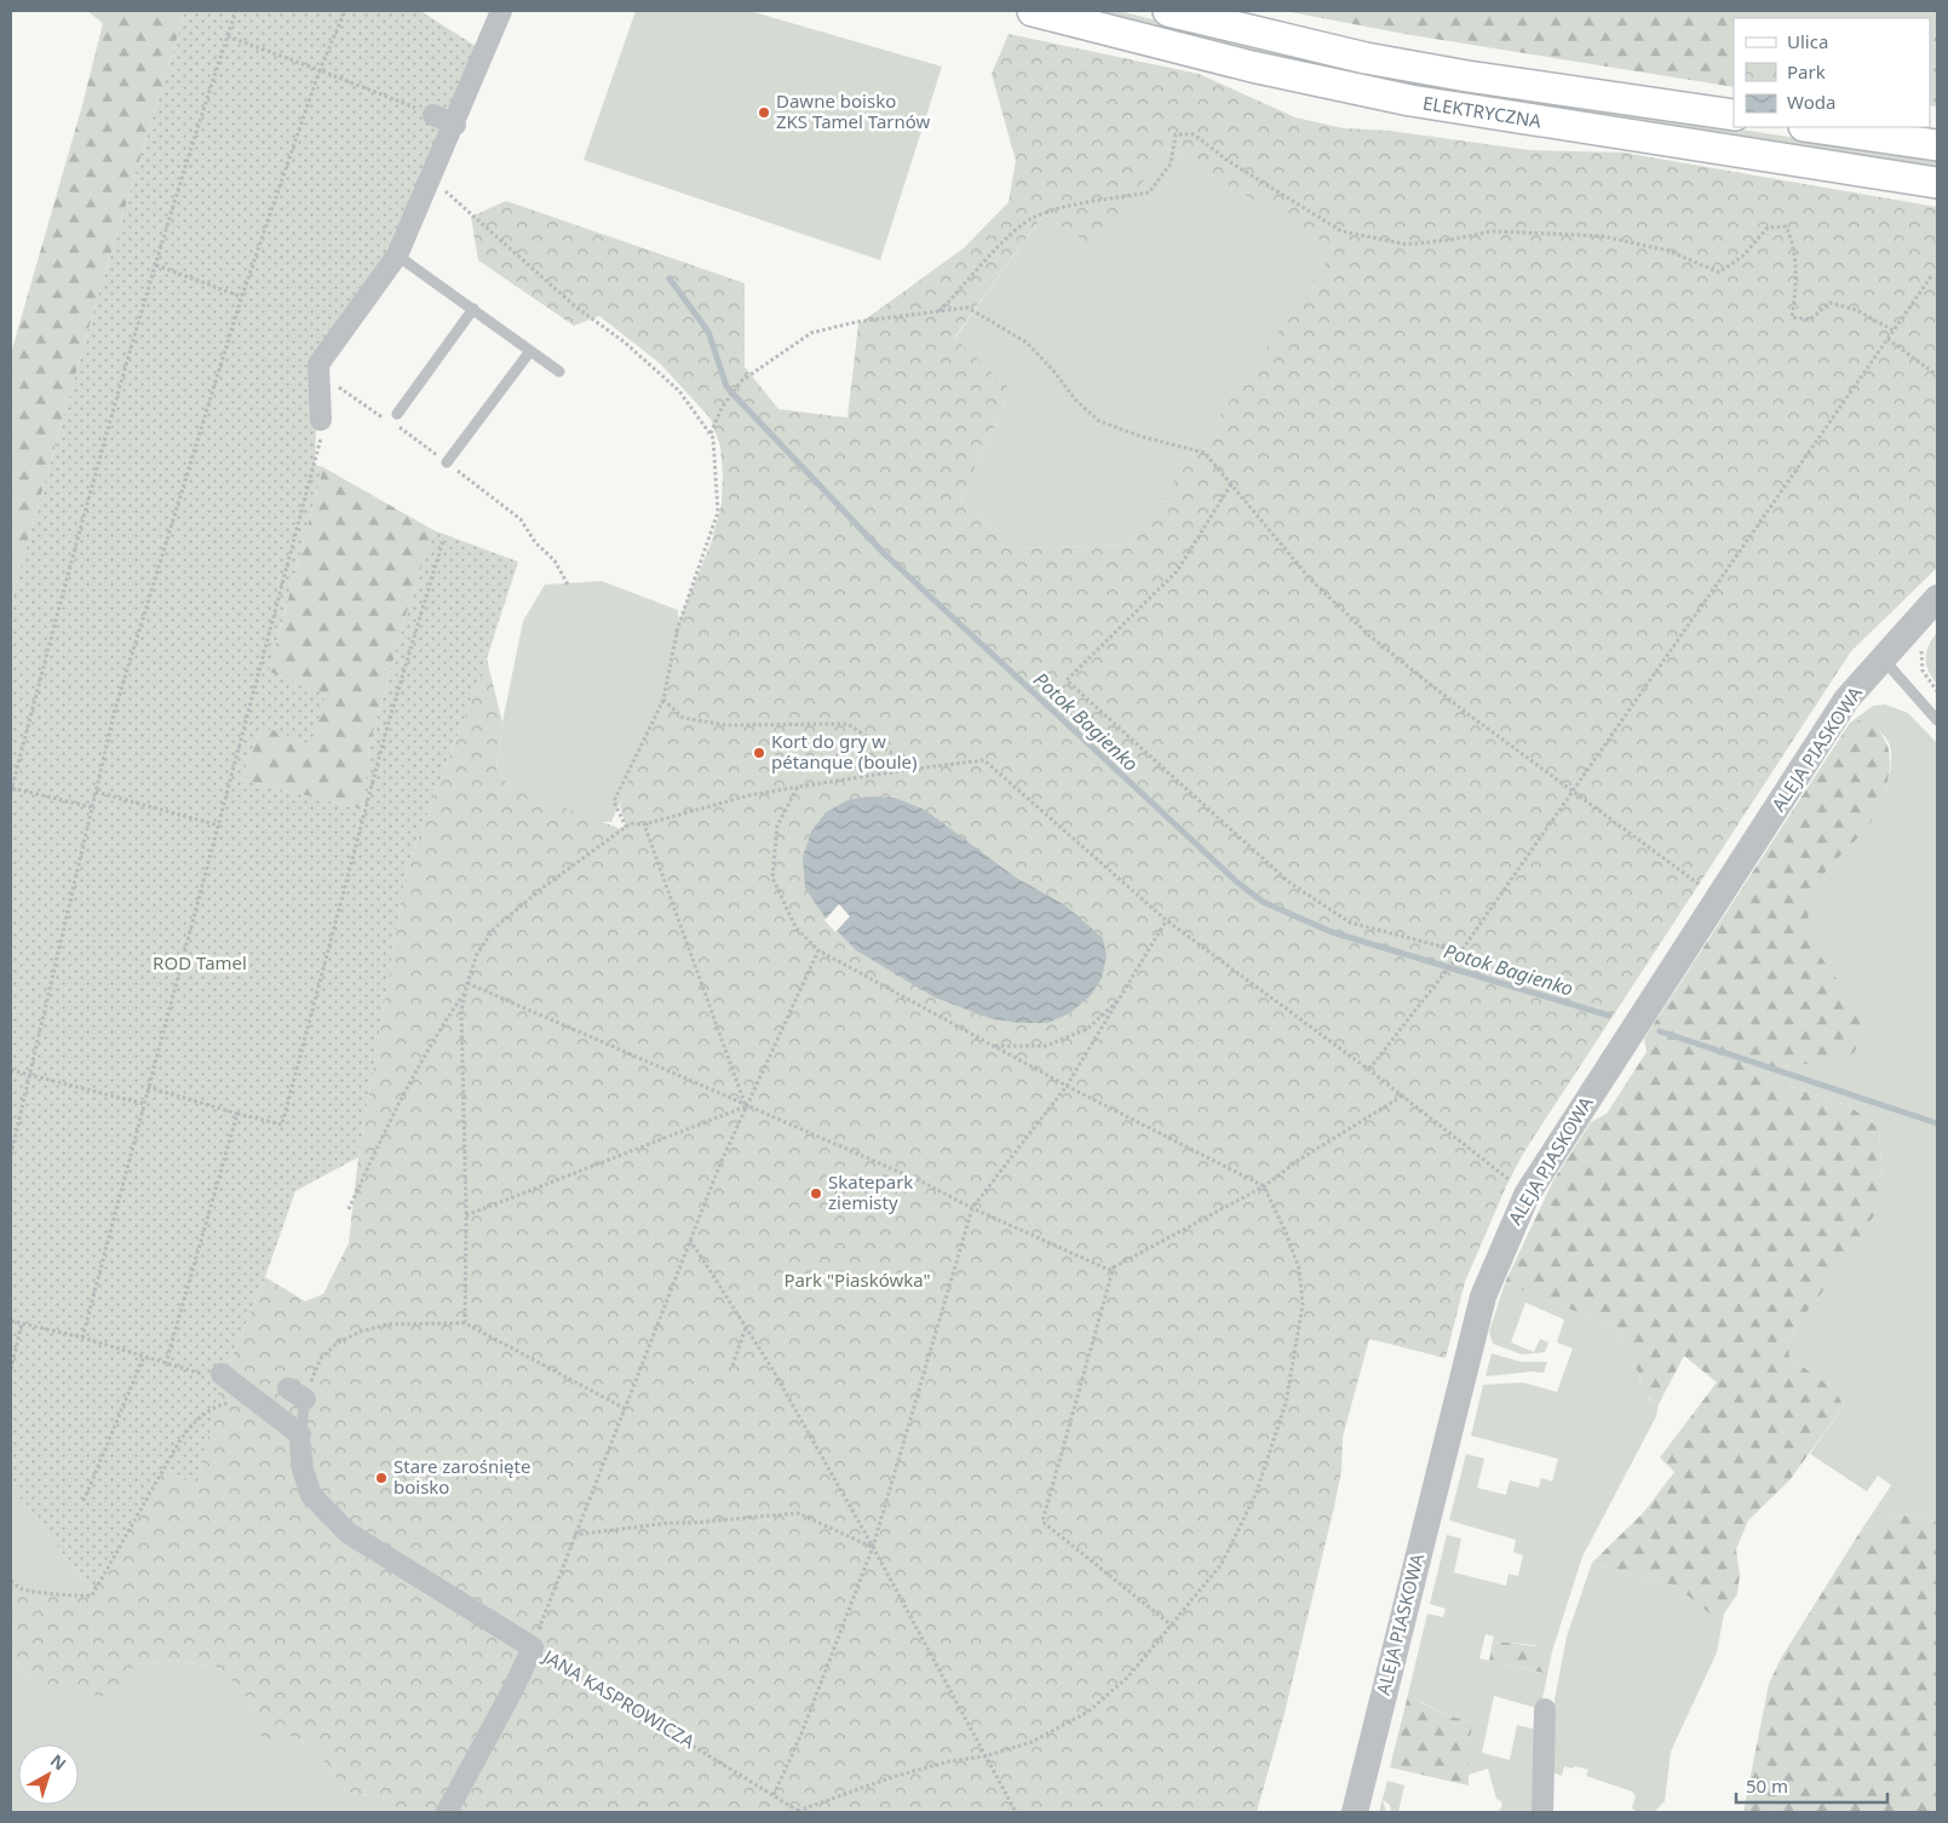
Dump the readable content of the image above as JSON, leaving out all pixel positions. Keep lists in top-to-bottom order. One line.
{"streets":{"main road":["ELEKTRYCZNA"],"street":["ALEJA PIASKOWA","JANA KASPROWICZA"]},"water":["Potok Bagienko"],"parks":["ROD Tamel","Park \"Piaskówka\""],"places":["Dawne boisko ZKS Tamel Tarnów","Kort do gry w pétanque (boule)","Skatepark ziemisty","Stare zarośnięte boisko"],"legend":["Ulica","Park","Woda"],"scale_bar":"50 m","north":"top right"}
